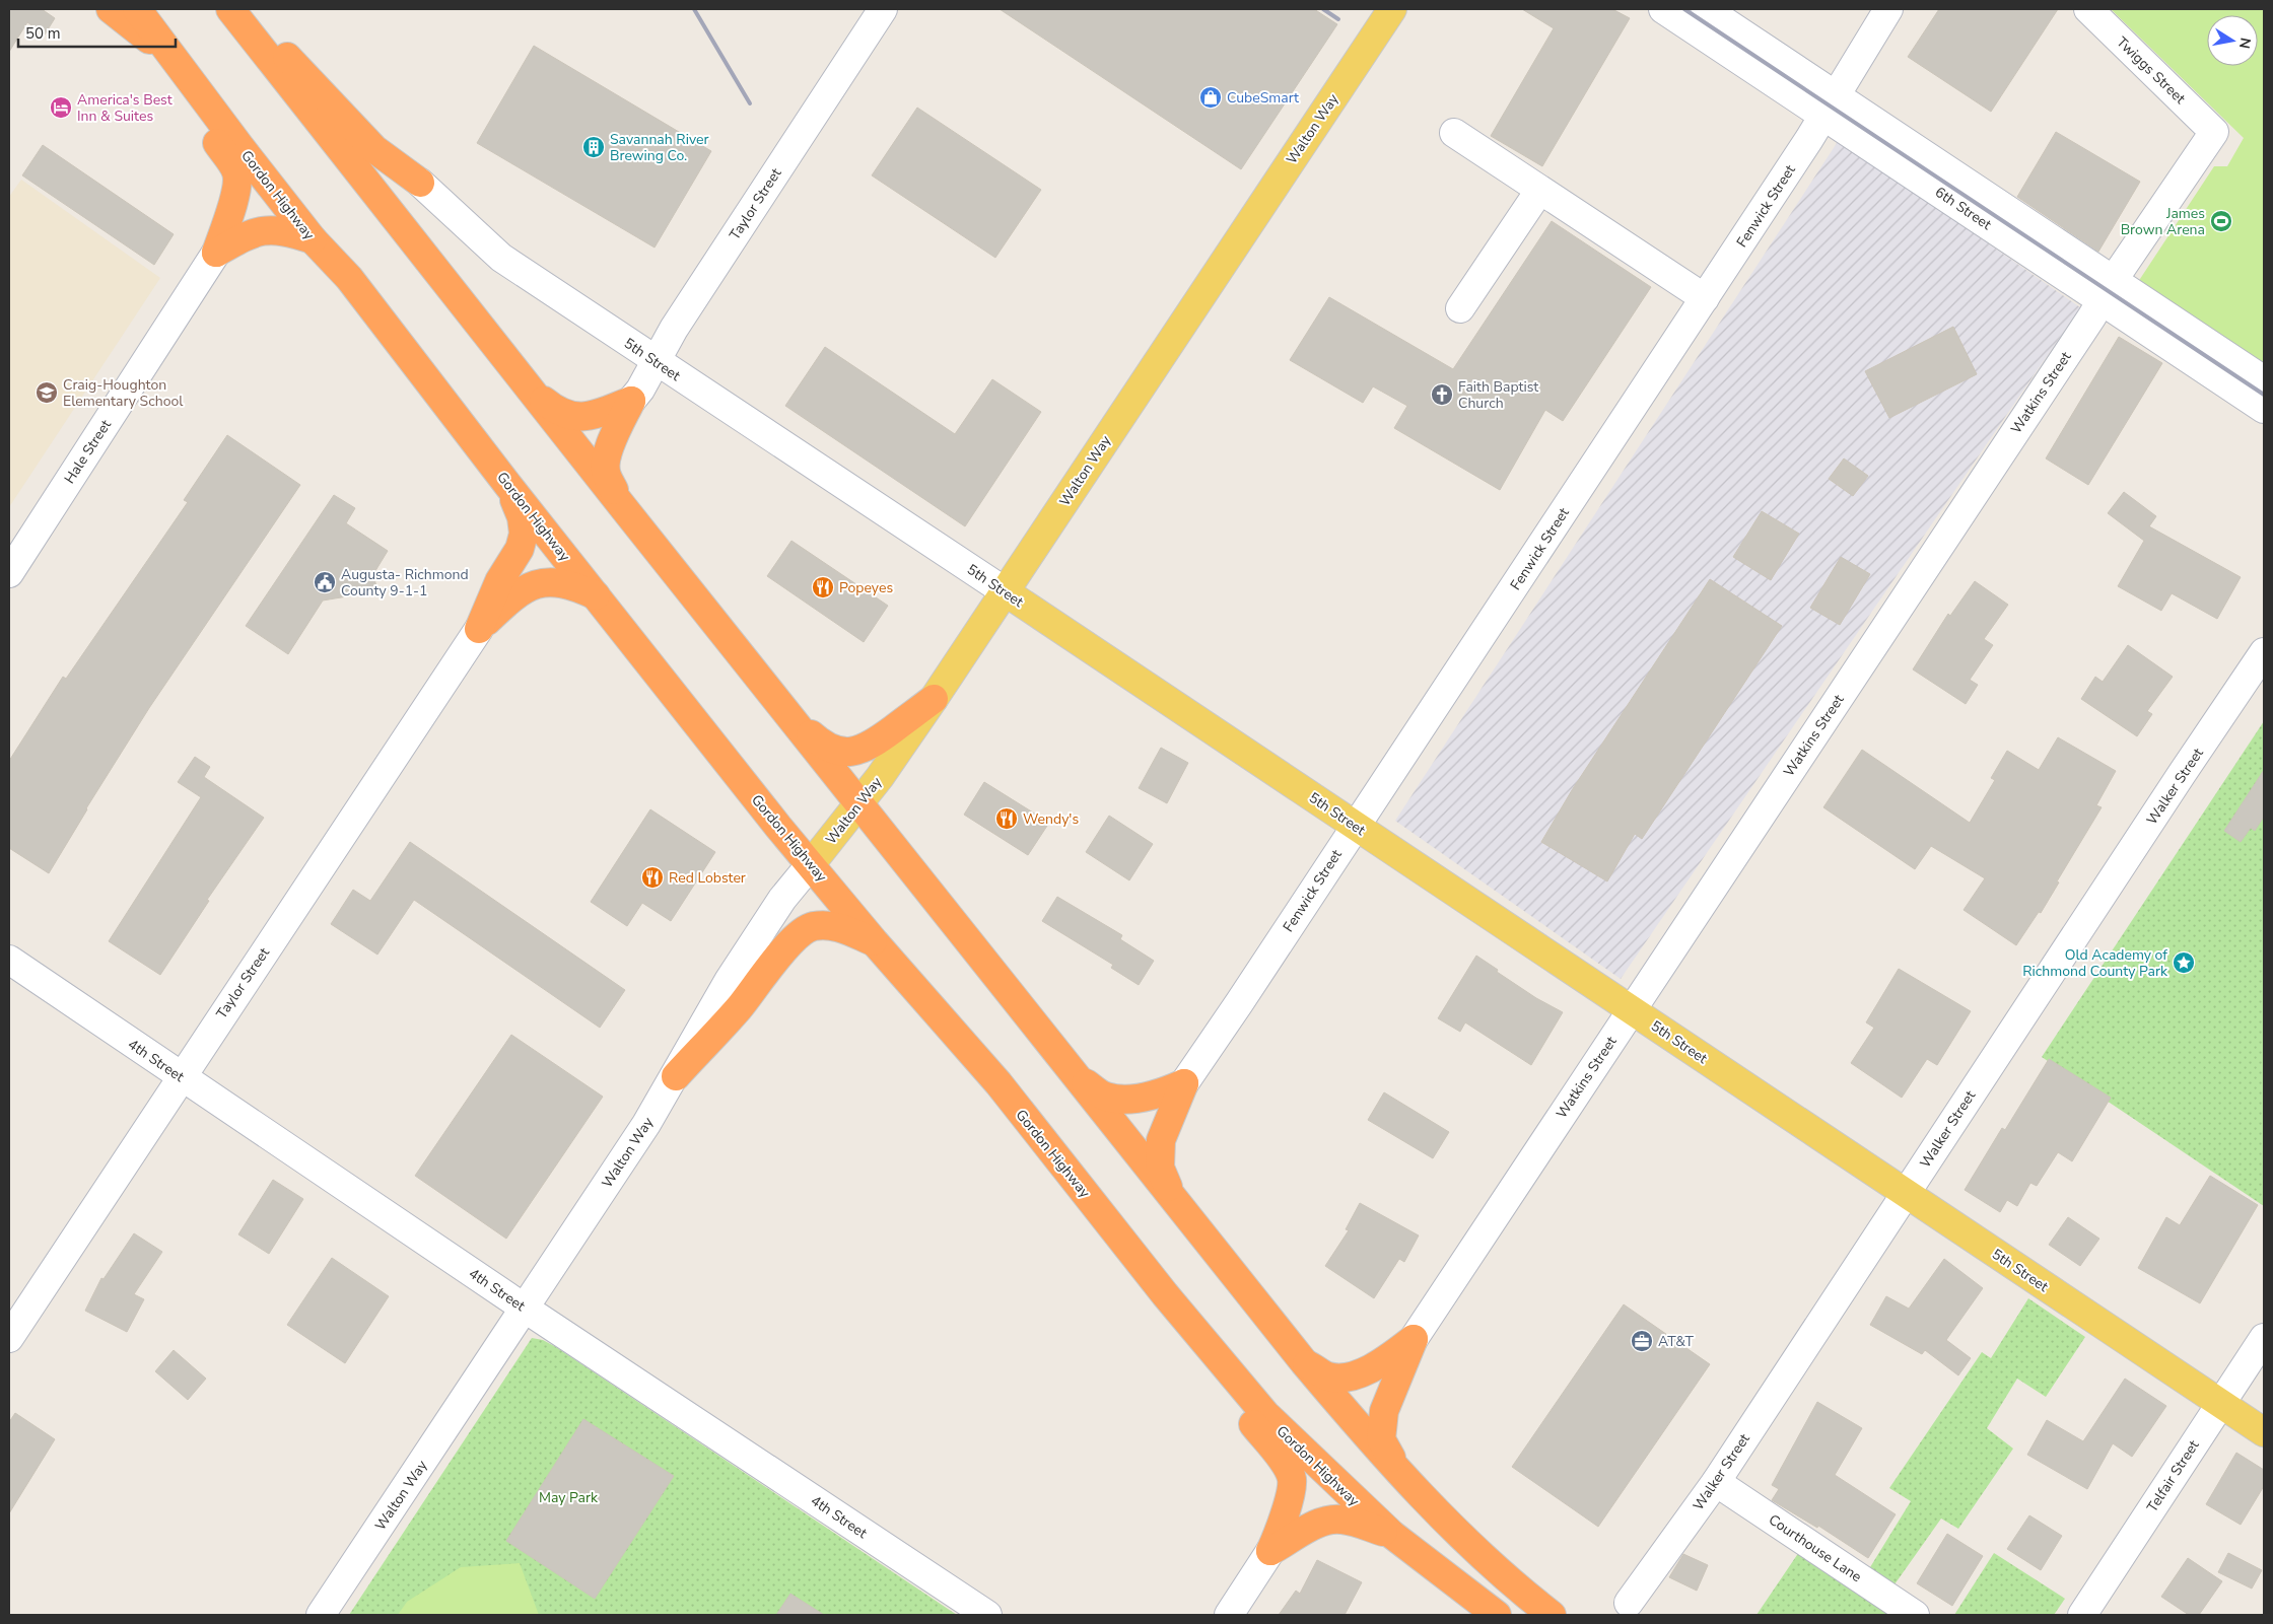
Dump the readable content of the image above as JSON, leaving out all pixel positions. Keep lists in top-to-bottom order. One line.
{"streets":{"highway":["Gordon Highway"],"main road":["Walton Way","5th Street"],"street":["Twiggs Street","Taylor Street","Fenwick Street","6th Street","Watkins Street","Hale Street","Walker Street","4th Street","Telfair Street","Courthouse Lane"]},"crossings":[["Twiggs Street","Watkins Street"],["Walton Way","Gordon Highway"],["Walton Way","5th Street"],["Walton Way","4th Street"],["Taylor Street","5th Street"],["Taylor Street","4th Street"],["Fenwick Street","6th Street"],["Fenwick Street","5th Street"],["6th Street","Watkins Street"],["5th Street","Watkins Street"],["5th Street","Walker Street"],["5th Street","Telfair Street"],["Walker Street","Courthouse Lane"]],"parks":["May Park"],"places":{"shop":["CubeSmart"],"hotel":["America's Best Inn & Suites"],"building":["Savannah River Brewing Co."],"sports":["James Brown Arena"],"school or university":["Craig-Houghton Elementary School"],"church":["Faith Baptist Church"],"public building":["Augusta- Richmond County 9-1-1"],"restaurant":["Popeyes","Wendy's","Red Lobster"],"place":["Old Academy of Richmond County Park"],"office":["AT&T"]},"scale_bar":"50 m","north":"right"}
